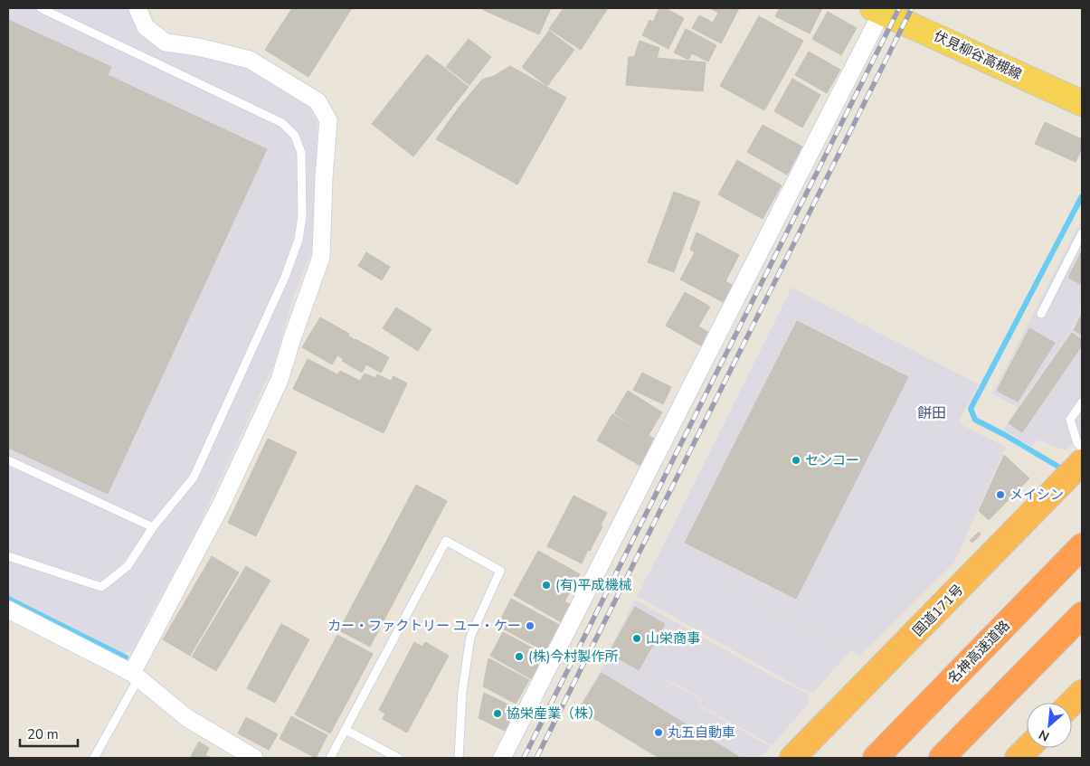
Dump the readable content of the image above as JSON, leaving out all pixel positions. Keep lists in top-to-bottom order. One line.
{"streets":{"highway":["国道171号","名神高速道路"],"main road":["伏見柳谷高槻線"]},"districts":["餅田"],"places":["センコー","メイシン","(有)平成機械","カー・ファクトリー ユー・ケー","山栄商事","(株)今村製作所","協栄産業（株）","丸五自動車"],"scale_bar":"20 m","north":"bottom left"}
